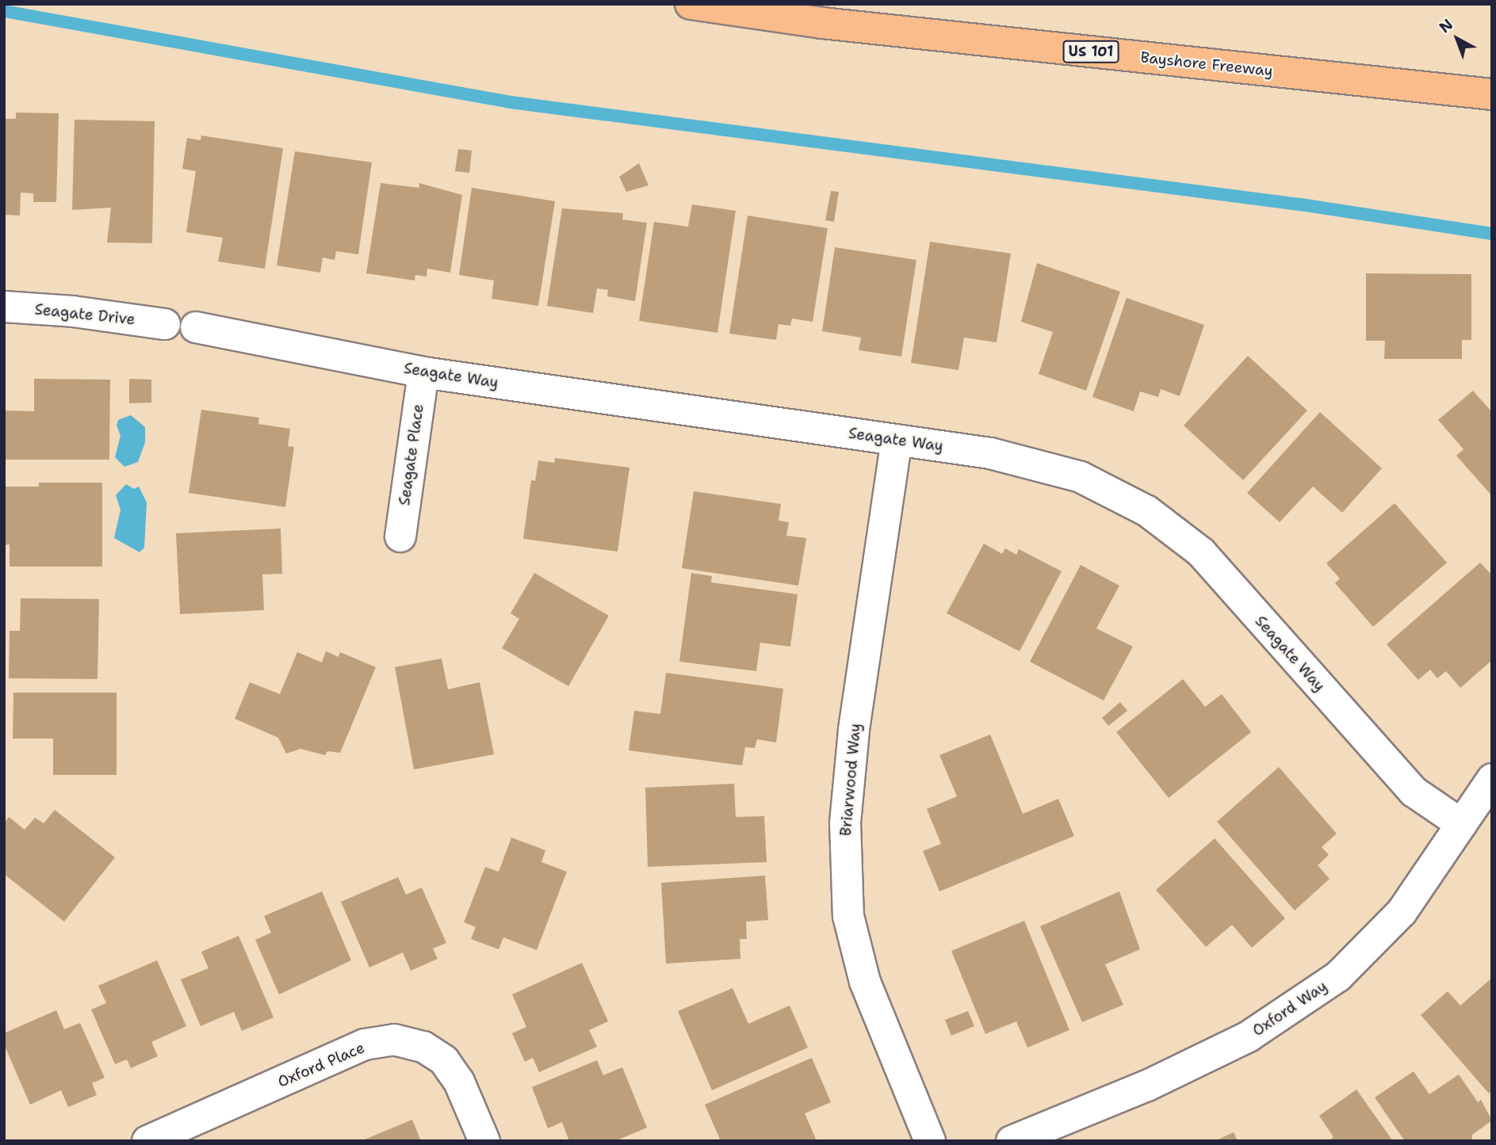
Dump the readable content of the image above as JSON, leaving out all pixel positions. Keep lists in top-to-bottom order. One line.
{"streets":{"highway":["US 101","Bayshore Freeway"],"street":["Seagate Drive","Seagate Way","Seagate Place","Briarwood Way","Oxford Way","Oxford Place"]},"crossings":[["Seagate Way","Seagate Place"],["Seagate Way","Briarwood Way"],["Seagate Way","Oxford Way"]],"north":"top left"}
